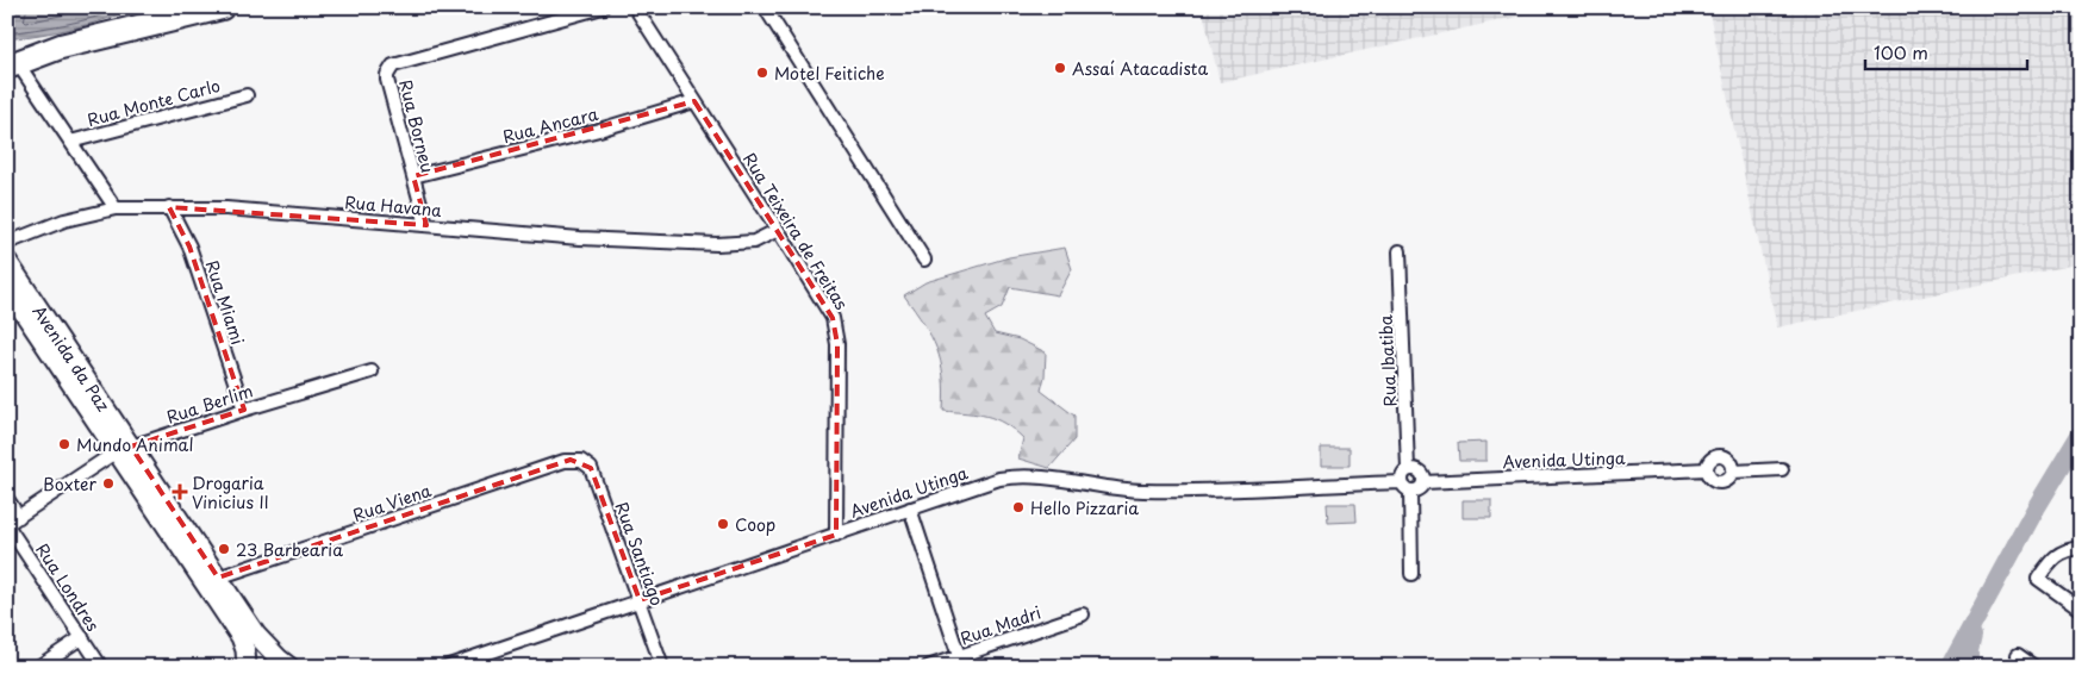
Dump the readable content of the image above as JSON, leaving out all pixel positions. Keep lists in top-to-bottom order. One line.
{"streets":{"main road":["Avenida da Paz"],"street":["Rua Monte Carlo","Rua Ancara","Rua Borneu","Rua Havana","Rua Teixeira de Freitas","Rua Miami","Rua Ibatiba","Rua Berlim","Avenida Utinga","Rua Viena","Rua Santiago","Rua Londres","Rua Madri"]},"crossings":[["Rua Ancara","Rua Borneu"],["Rua Ancara","Rua Teixeira de Freitas"],["Rua Borneu","Rua Havana"],["Rua Havana","Rua Teixeira de Freitas"],["Rua Havana","Rua Miami"],["Rua Teixeira de Freitas","Avenida Utinga"],["Rua Miami","Rua Berlim"],["Avenida da Paz","Rua Berlim"],["Avenida da Paz","Rua Viena"],["Rua Ibatiba","Avenida Utinga"],["Rua Berlim","Rua Londres"],["Avenida Utinga","Rua Santiago"],["Rua Viena","Rua Santiago"]],"places":{"other":["Assaí Atacadista","Motel Feitiche","Mundo Animal","Boxter","Hello Pizzaria","Coop","23 Barbearia"],"health":["Drogaria Vinicius II"]},"scale_bar":"100 m"}
